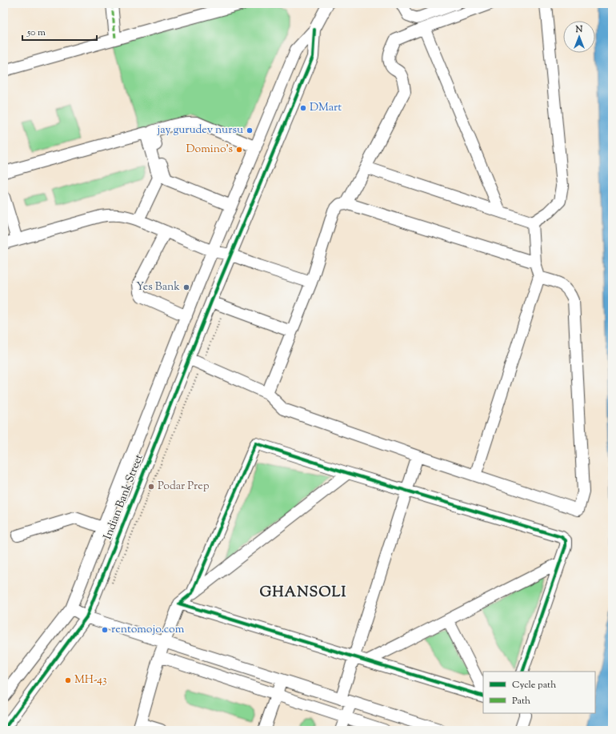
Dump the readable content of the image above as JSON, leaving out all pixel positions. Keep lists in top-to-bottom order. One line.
{"streets":{"street":["Indian Bank Street"]},"districts":["GHANSOLI"],"places":["DMart","jay gurudev nursu","Domino's","Yes Bank","Podar Prep","rentomojo.com","MH-43"],"legend":["Cycle path","Path"],"scale_bar":"50 m","north":"top"}
